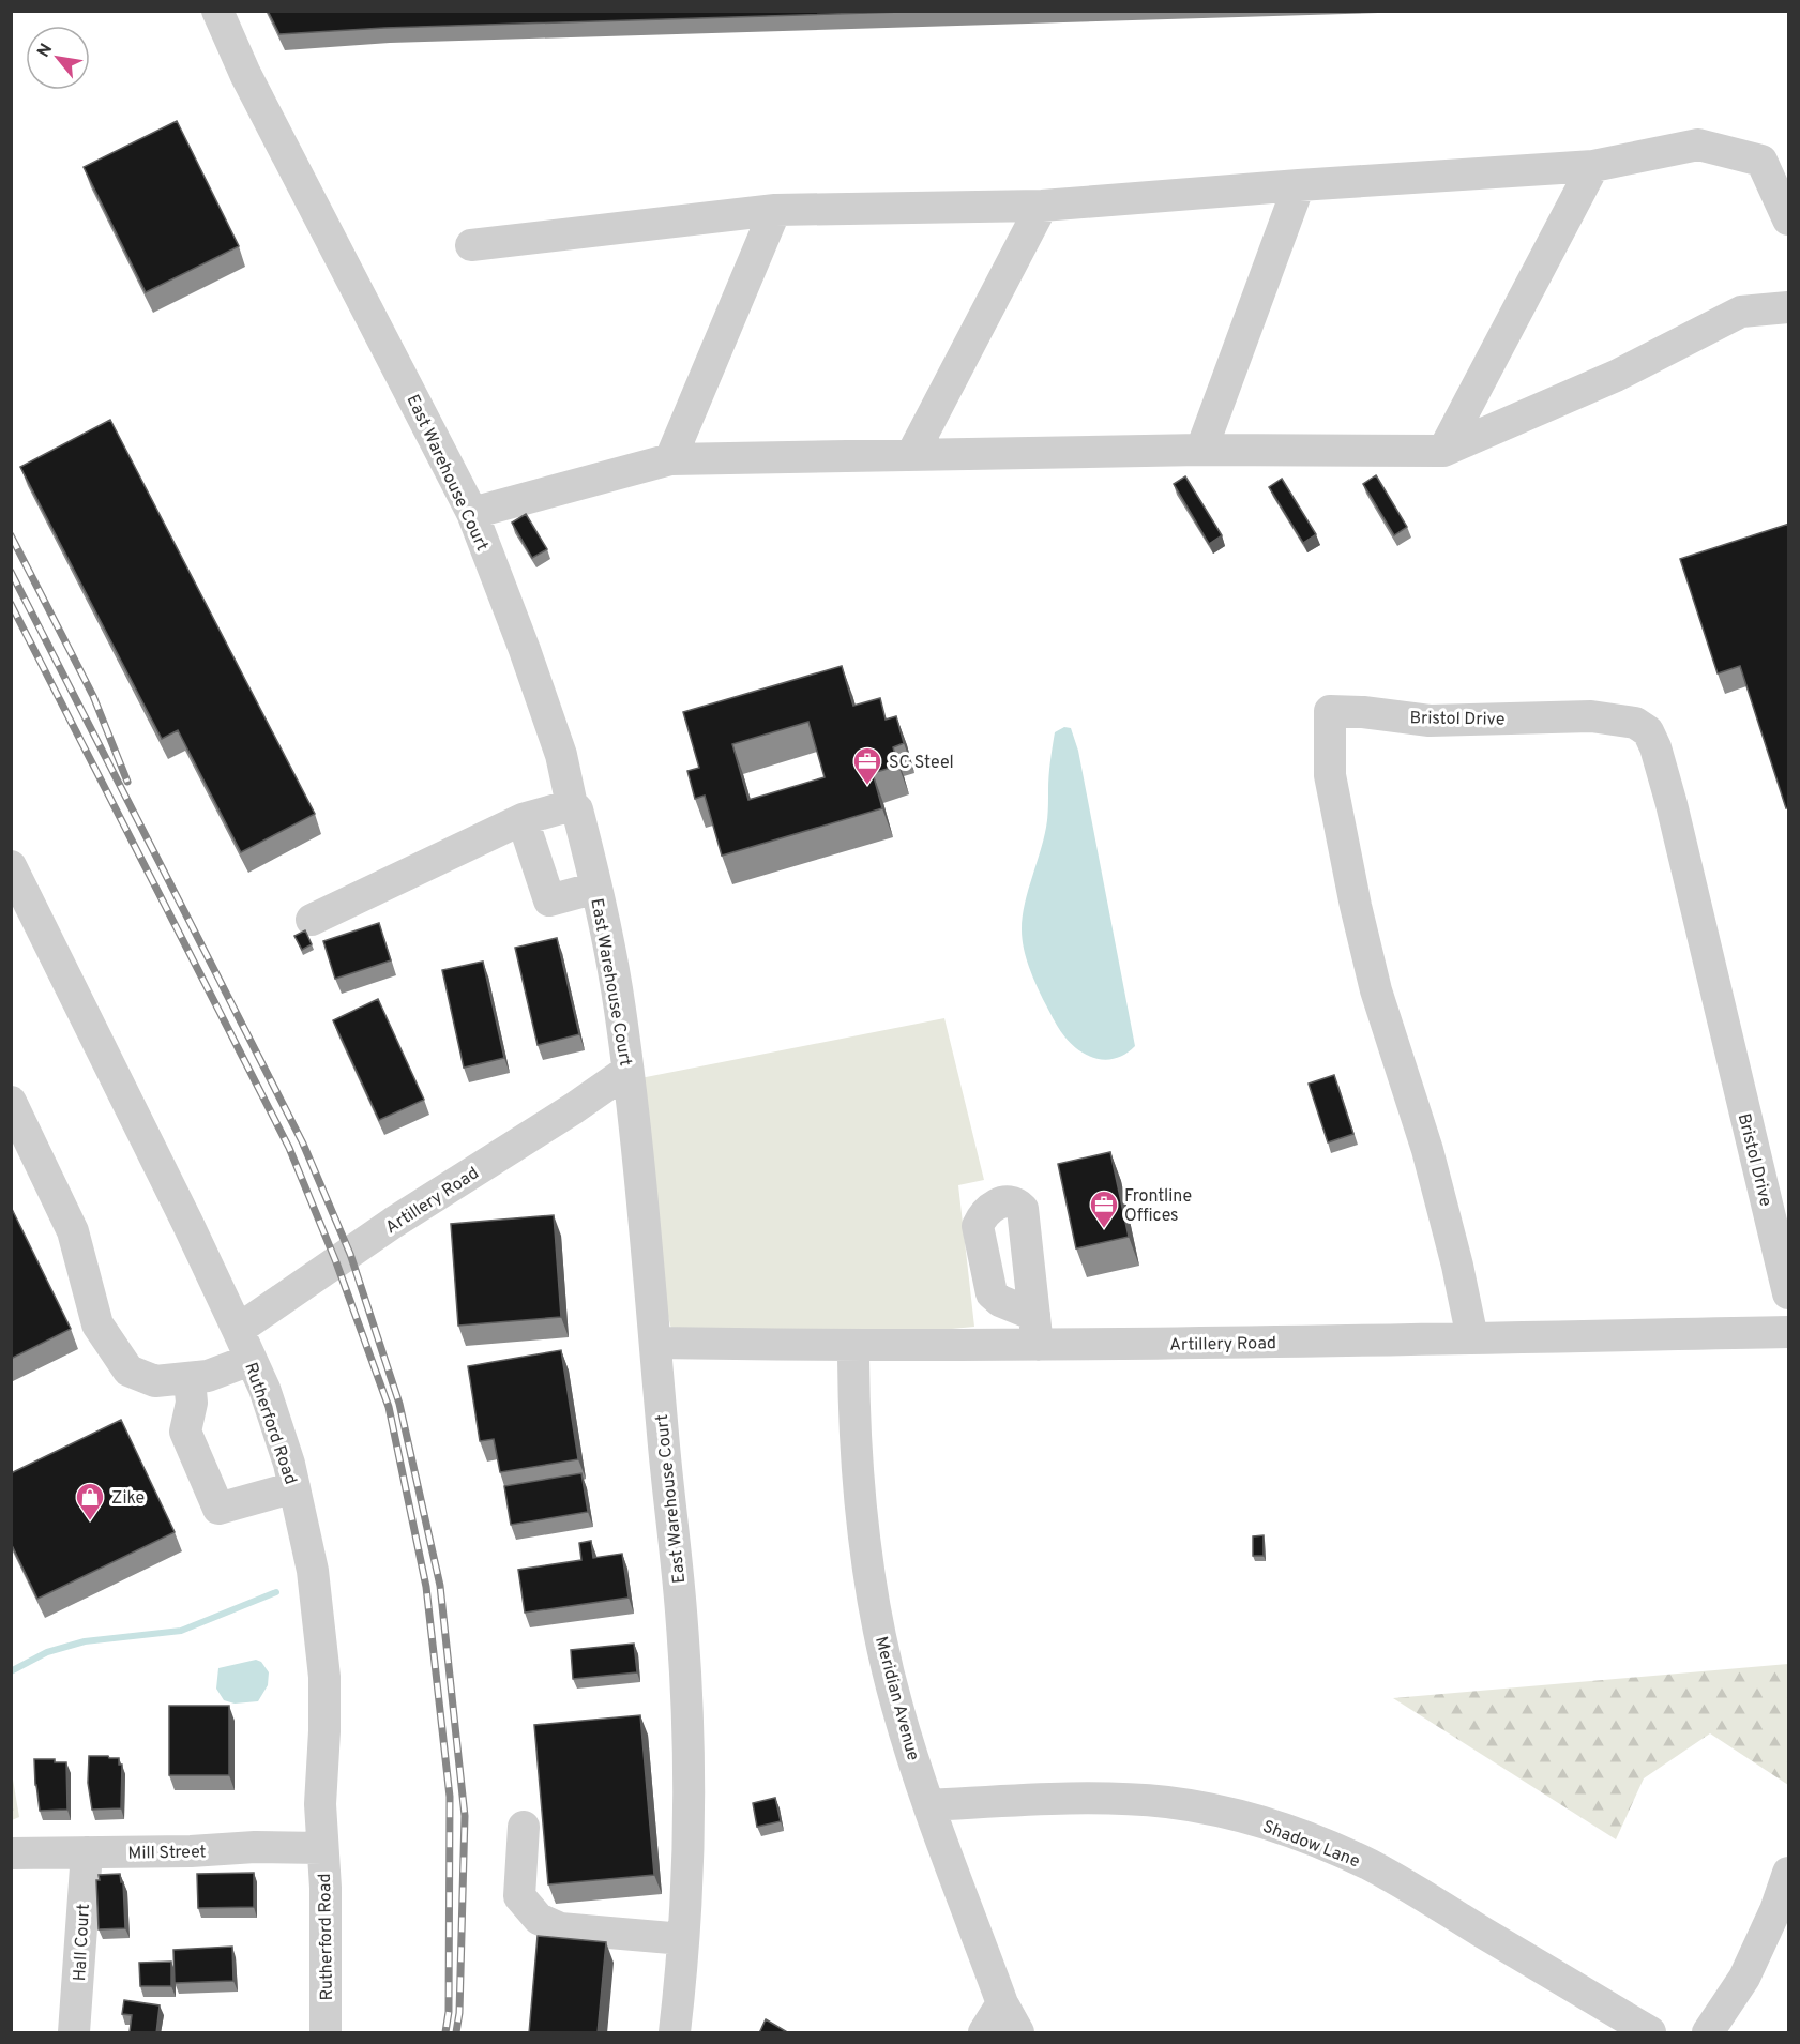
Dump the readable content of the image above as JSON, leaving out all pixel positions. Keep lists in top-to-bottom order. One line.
{"streets":{"street":["East Warehouse Court","Bristol Drive","Artillery Road","Rutherford Road","Meridian Avenue","Shadow Lane","Mill Street","Hall Court"]},"crossings":[["East Warehouse Court","Artillery Road"],["Bristol Drive","Artillery Road"],["Artillery Road","Rutherford Road"],["Artillery Road","Meridian Avenue"],["Rutherford Road","Mill Street"],["Meridian Avenue","Shadow Lane"],["Mill Street","Hall Court"]],"places":{"office":["SC Steel","Frontline Offices"],"shop":["Zike"]},"north":"top left"}
